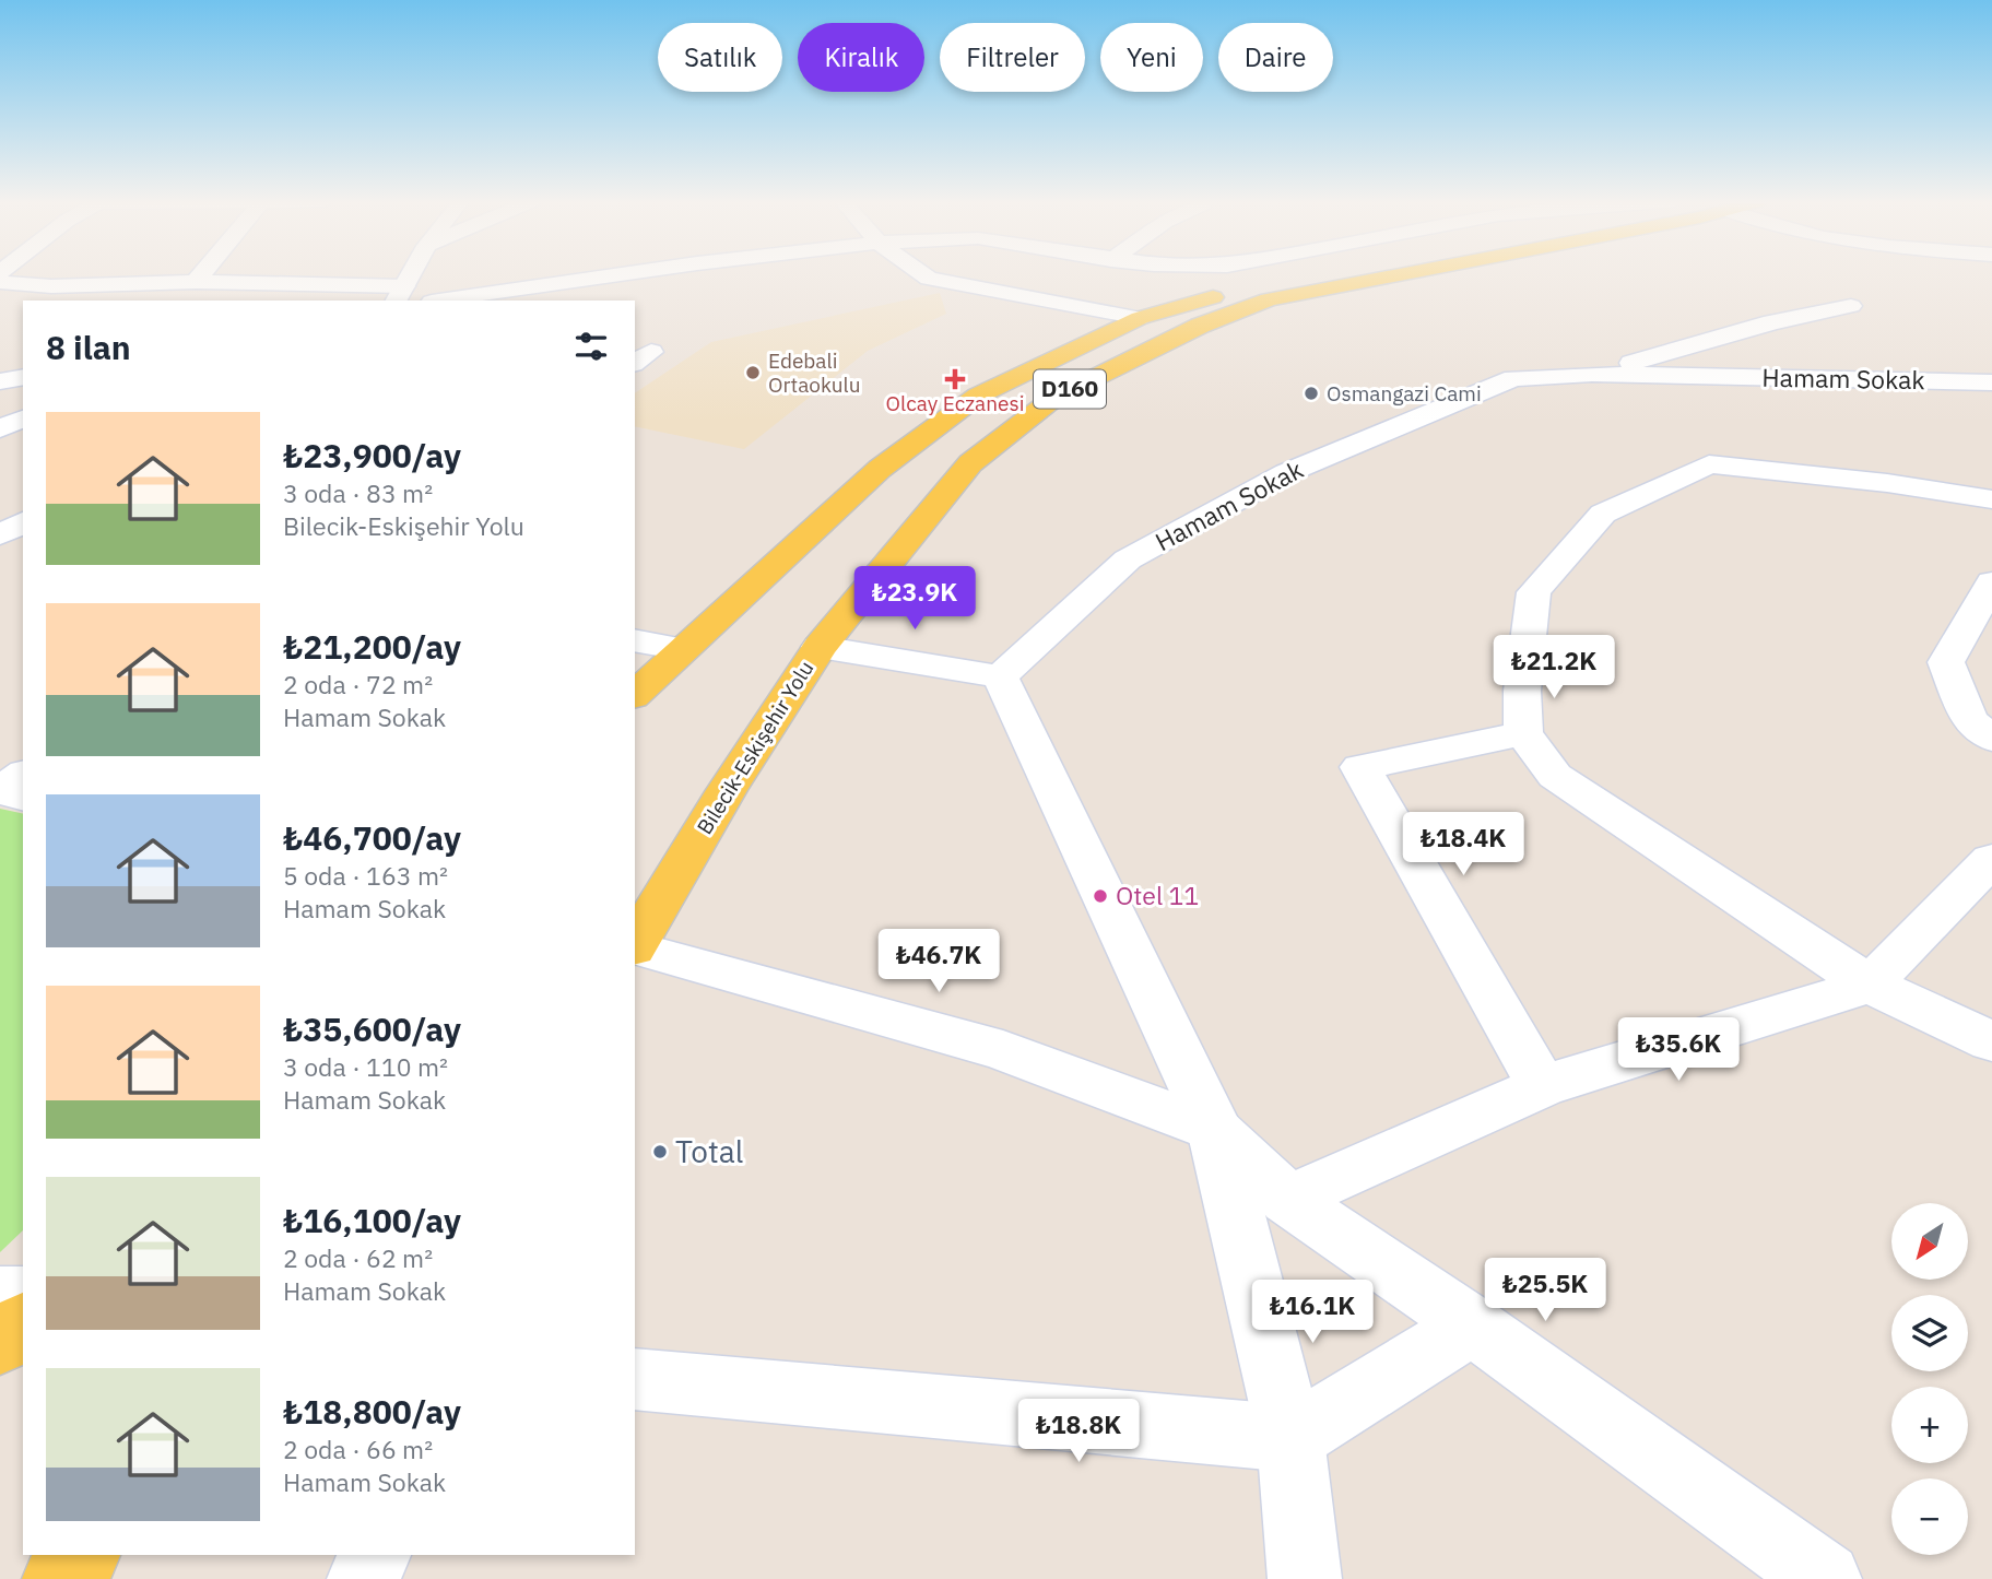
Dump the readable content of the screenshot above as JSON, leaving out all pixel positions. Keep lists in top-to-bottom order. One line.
{"streets":{"main road":["D160","Bilecik-Eskişehir Yolu"],"street":["Hamam Sokak"]},"places":{"other":["Edebali Ortaokulu","Osmangazi Cami","Otel 11","Total"],"health":["Olcay Eczanesi"]},"north":"bottom left","page":{"chip":["Satılık","Kiralık","Filtreler","Yeni","Daire"],"heading":"8 ilan","list":[{"name":"₺23,900/ay","note":"3 oda · 83 m² · Bilecik-Eskişehir Yolu"},{"name":"₺21,200/ay","note":"2 oda · 72 m² · Hamam Sokak"},{"name":"₺46,700/ay","note":"5 oda · 163 m² · Hamam Sokak"},{"name":"₺35,600/ay","note":"3 oda · 110 m² · Hamam Sokak"},{"name":"₺16,100/ay","note":"2 oda · 62 m² · Hamam Sokak"},{"name":"₺18,800/ay","note":"2 oda · 66 m² · Hamam Sokak"}],"price":["₺23.9K","₺21.2K","₺18.4K","₺46.7K","₺35.6K","₺25.5K","₺16.1K","₺18.8K"],"map_buttons":["+","−"]}}
